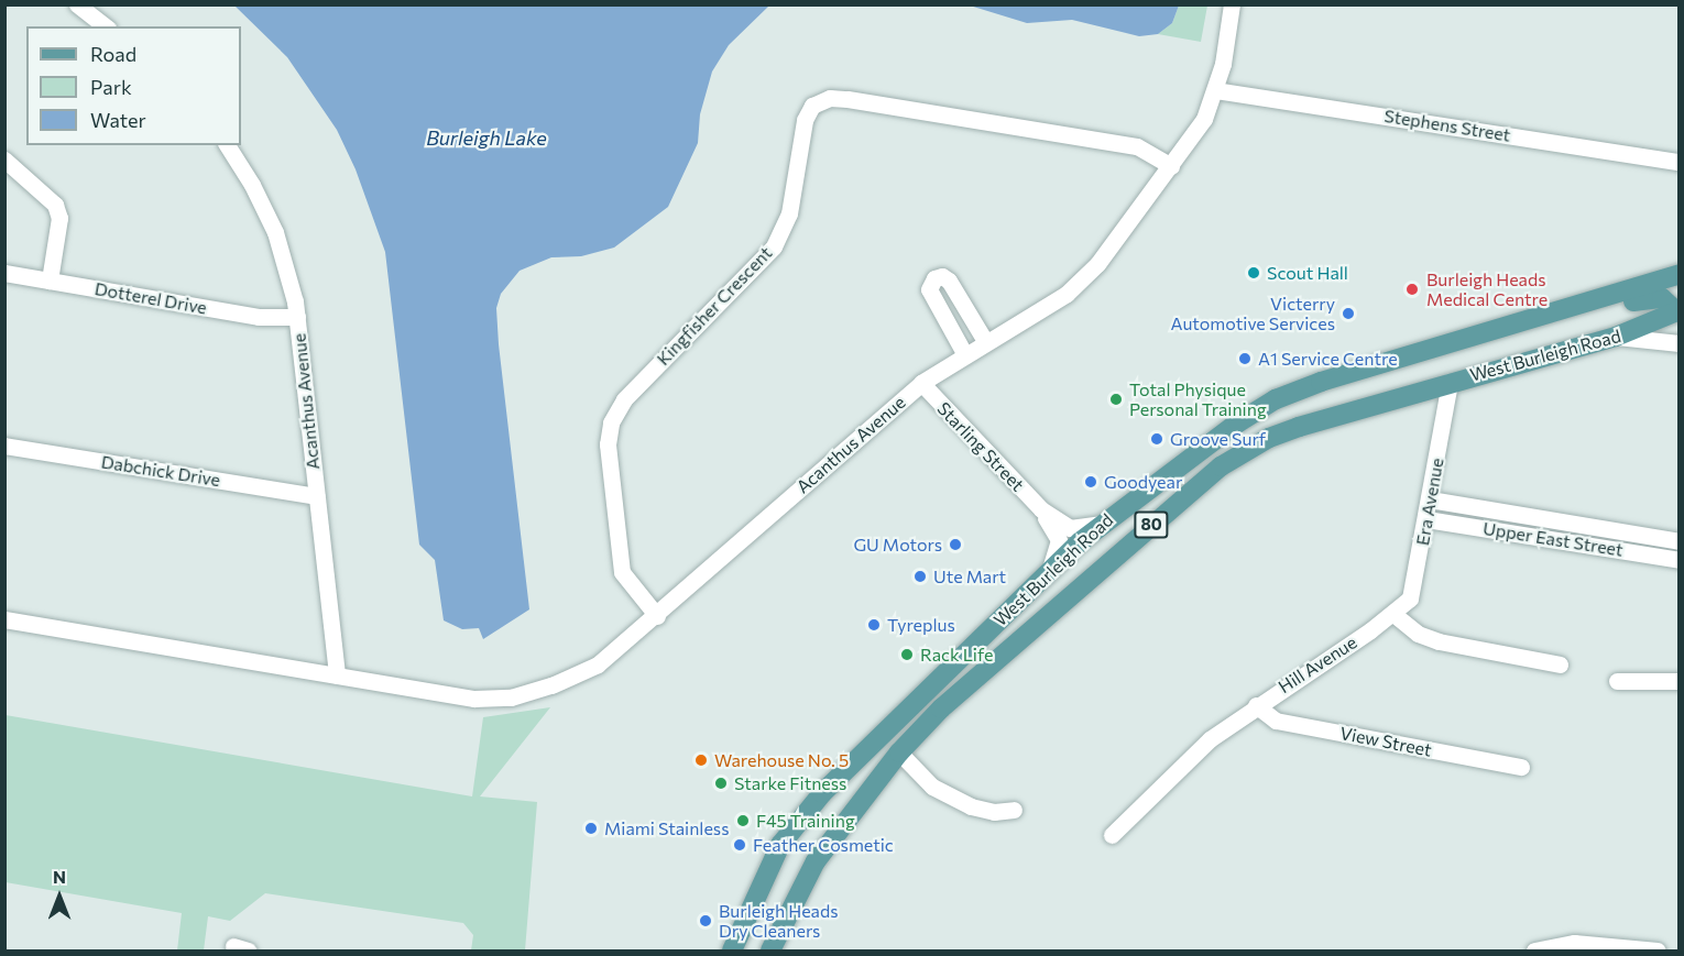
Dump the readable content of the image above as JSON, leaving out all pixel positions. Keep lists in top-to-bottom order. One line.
{"streets":{"main road":["West Burleigh Road","80"],"street":["Stephens Street","Dotterel Drive","Kingfisher Crescent","Acanthus Avenue","Starling Street","Dabchick Drive","Era Avenue","Upper East Street","Hill Avenue","View Street"]},"crossings":[["Stephens Street","Acanthus Avenue"],["Dotterel Drive","Acanthus Avenue"],["Kingfisher Crescent","Acanthus Avenue"],["West Burleigh Road","Starling Street"],["West Burleigh Road","Era Avenue"],["Acanthus Avenue","Starling Street"],["Acanthus Avenue","Dabchick Drive"],["Era Avenue","Upper East Street"],["Era Avenue","Hill Avenue"],["Hill Avenue","View Street"]],"water":["Burleigh Lake"],"places":["Scout Hall","Burleigh Heads Medical Centre","Victerry Automotive Services","A1 Service Centre","Total Physique Personal Training","Groove Surf","Goodyear","GU Motors","Ute Mart","Tyreplus","Rack Life","Warehouse No. 5","Starke Fitness","F45 Training","Miami Stainless","Feather Cosmetic","Burleigh Heads Dry Cleaners"],"legend":["Road","Park","Water"],"north":"top"}
